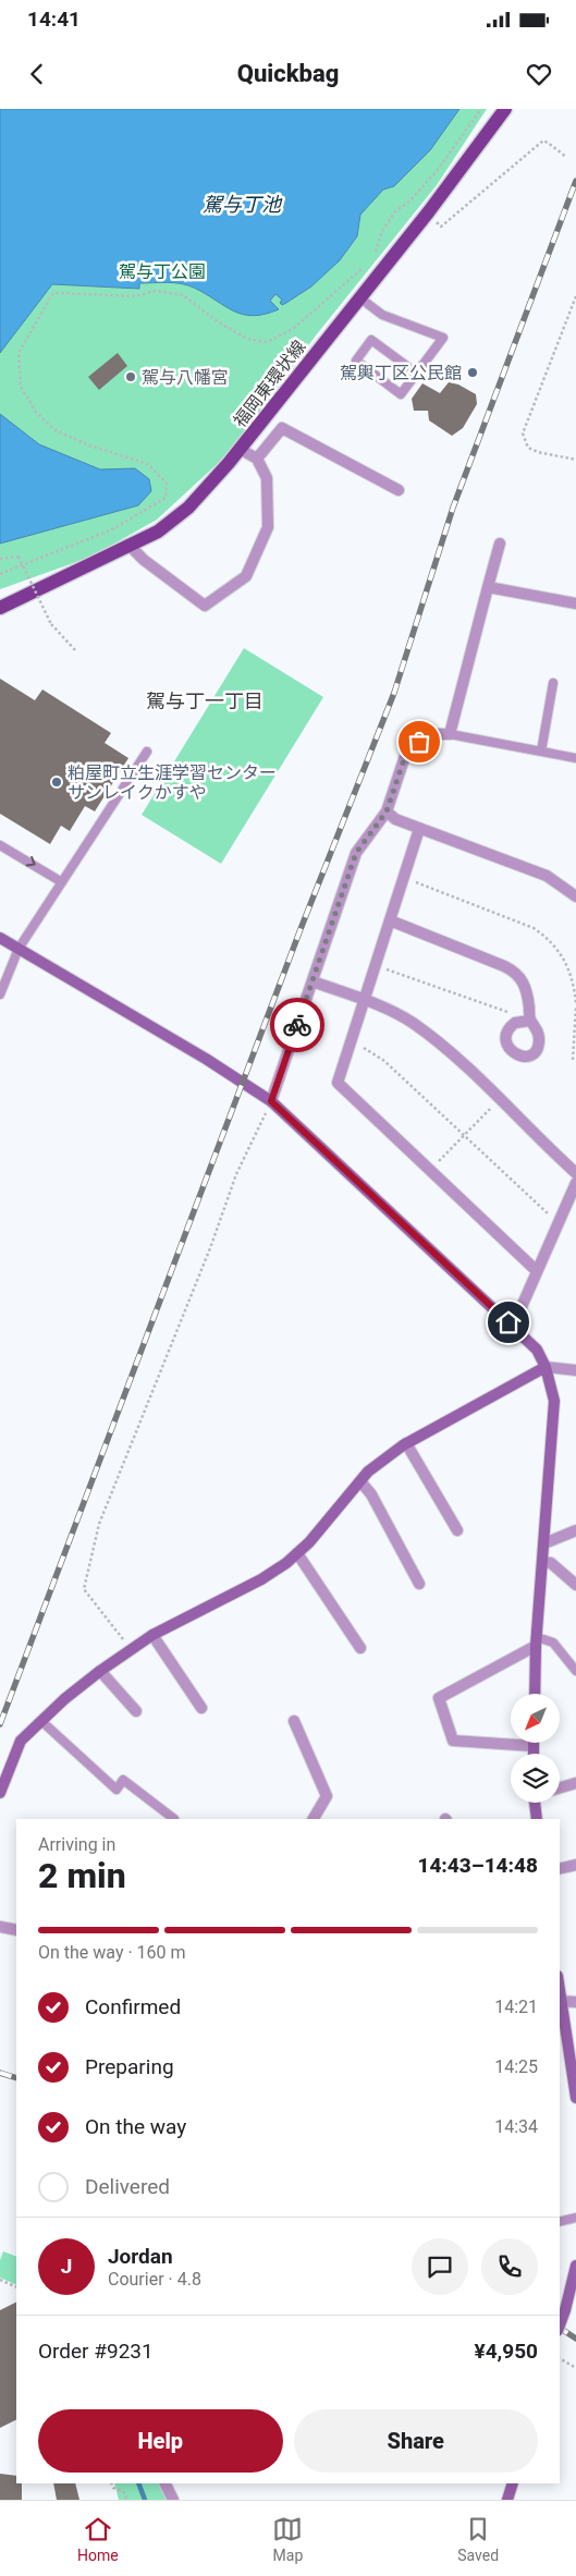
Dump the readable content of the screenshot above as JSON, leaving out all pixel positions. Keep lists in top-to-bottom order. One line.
{"streets":{"main road":["福岡東環状線"]},"districts":["駕与丁一丁目"],"water":["駕与丁池"],"parks":["駕与丁公園"],"places":["駕輿丁区公民館","駕与八幡宮","粕屋町立生涯学習センター サンレイクかすや"],"north":"bottom left","page":{"status":"14:41","header":"Quickbag","heading":["2 min","Arriving in","14:43–14:48"],"panel":["Jordan","Courier · 4.8","Order #9231","¥4,950"],"bar":"On the way · 160 m","list":[["Confirmed","14:21"],["Preparing","14:25"],["On the way","14:34"],"Delivered"],"round":"J","buttons":["Help","Share"],"tabs":["Home","Map","Saved"]}}
